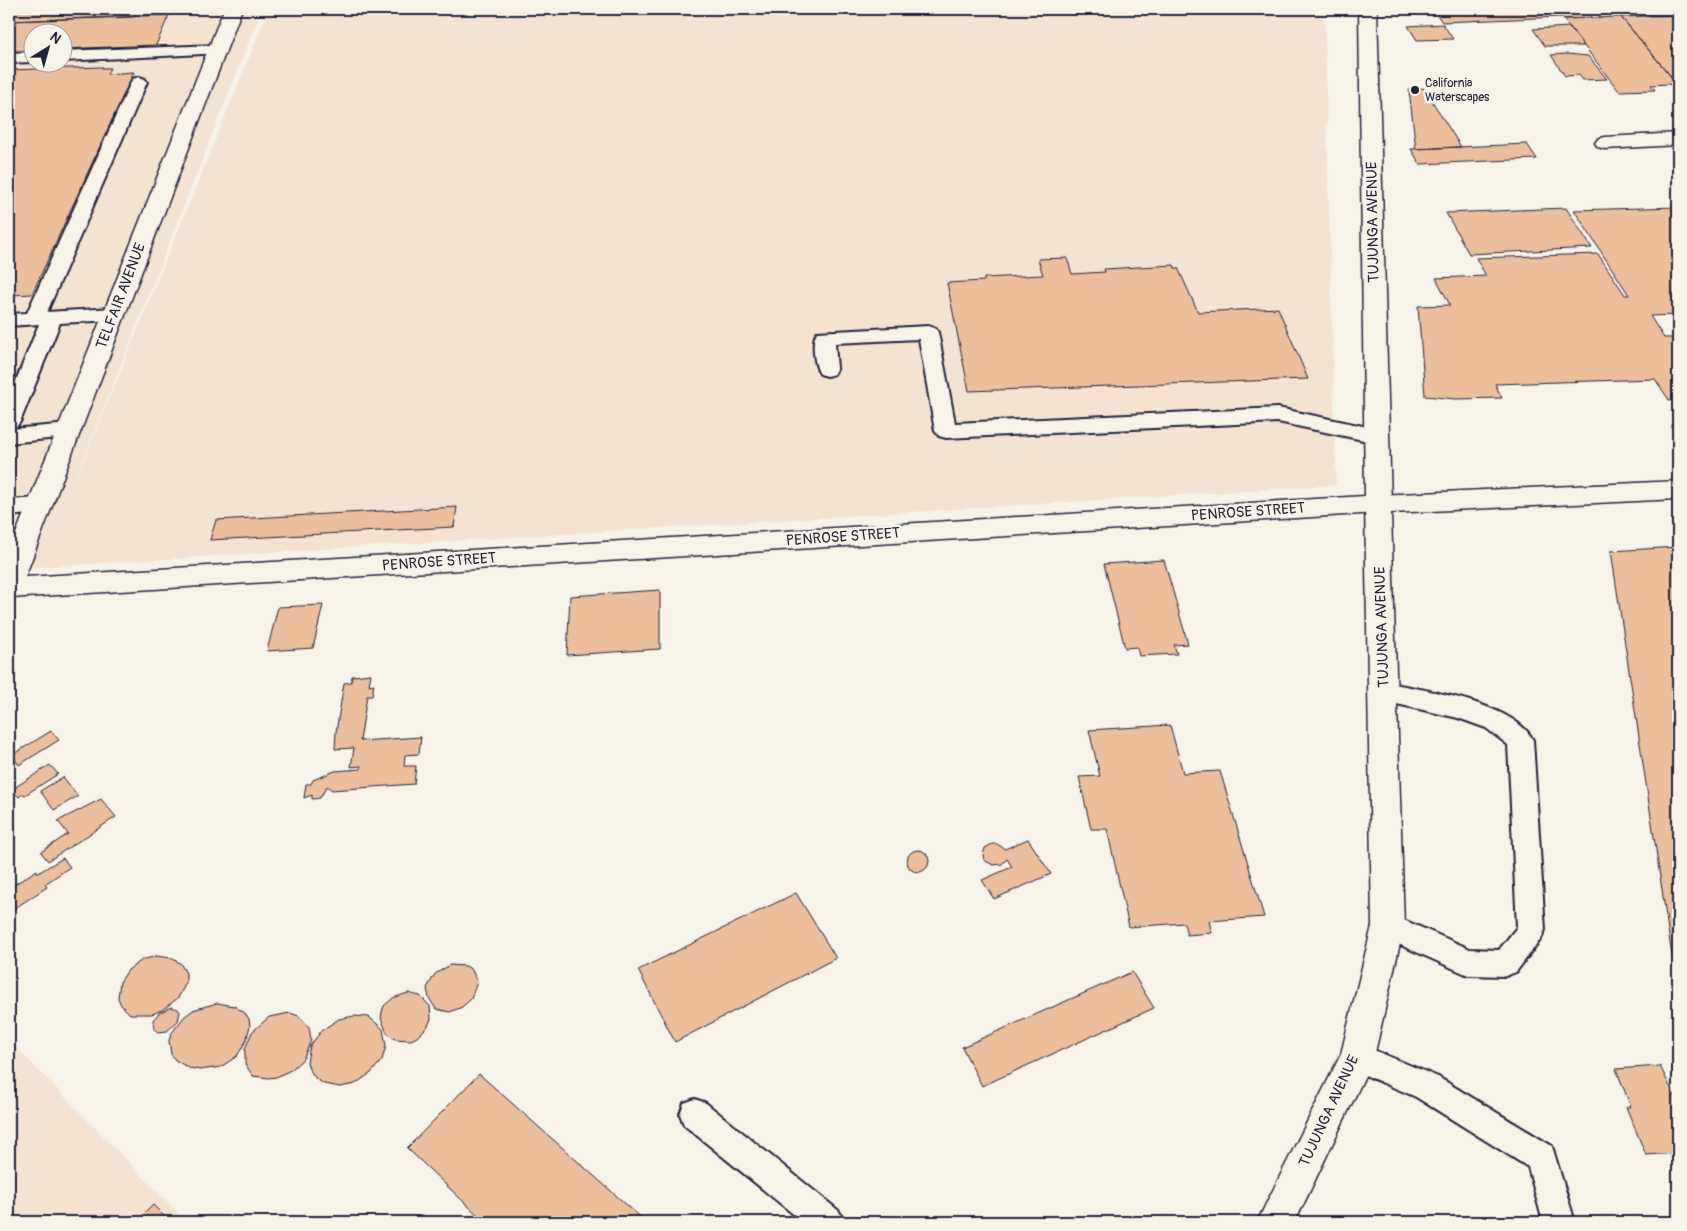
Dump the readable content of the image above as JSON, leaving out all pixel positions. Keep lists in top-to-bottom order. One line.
{"streets":{"street":["TUJUNGA AVENUE","TELFAIR AVENUE","PENROSE STREET"]},"crossings":[["TUJUNGA AVENUE","PENROSE STREET"]],"places":["California Waterscapes"],"north":"top right"}
